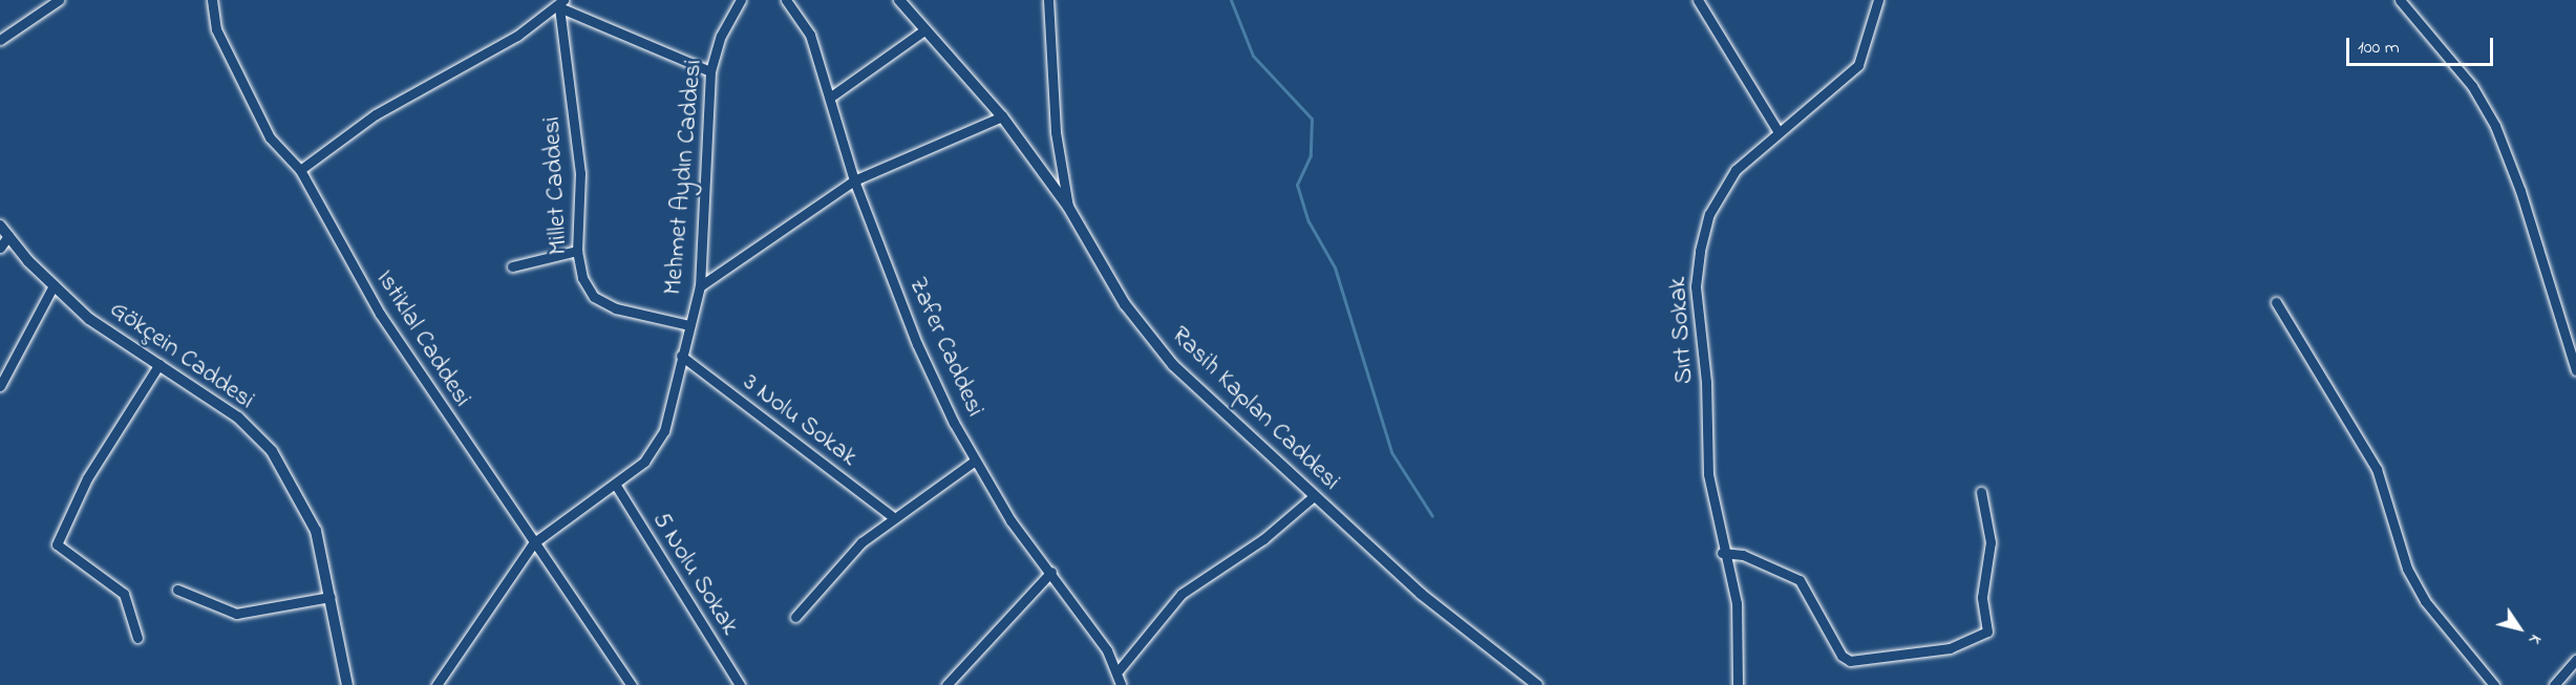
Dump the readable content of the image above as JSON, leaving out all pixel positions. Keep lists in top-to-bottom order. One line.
{"streets":{"street":["Mehmet Aydın Caddesi","Millet Caddesi","Sırt Sokak","Istiklal Caddesi","Zafer Caddesi","Gökçein Caddesi","Rasih Kaplan Caddesi","3 Nolu Sokak","5 Nolu Sokak"]},"crossings":[["Mehmet Aydın Caddesi","Millet Caddesi"],["Mehmet Aydın Caddesi","Istiklal Caddesi"],["Mehmet Aydın Caddesi","3 Nolu Sokak"],["Mehmet Aydın Caddesi","5 Nolu Sokak"]],"scale_bar":"100 m","north":"bottom right"}
